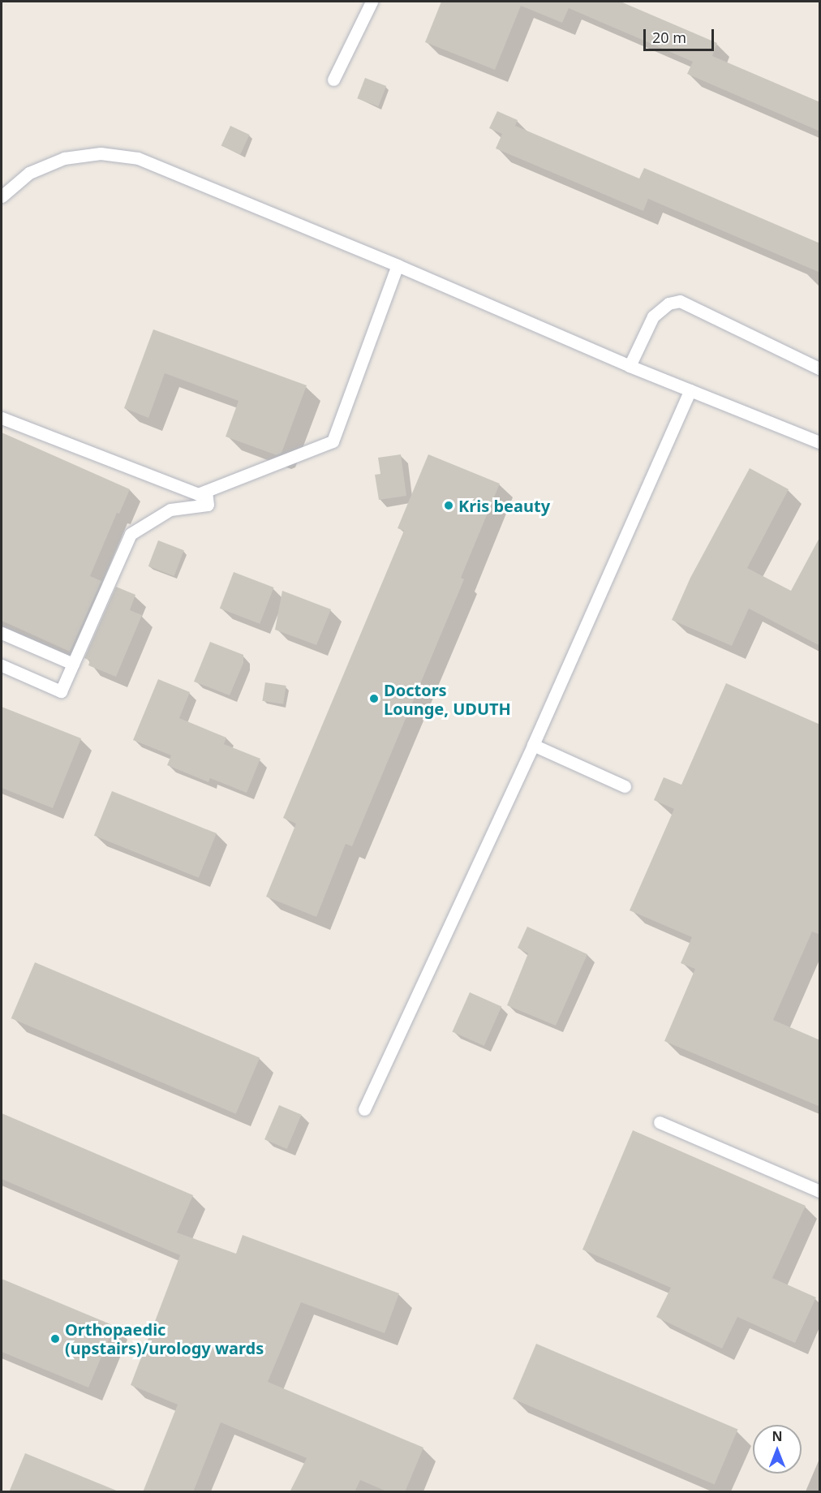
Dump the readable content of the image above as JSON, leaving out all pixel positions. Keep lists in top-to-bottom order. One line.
{"places":["Kris beauty","Doctors Lounge, UDUTH","Orthopaedic (upstairs)/urology wards"],"scale_bar":"20 m","north":"top"}
